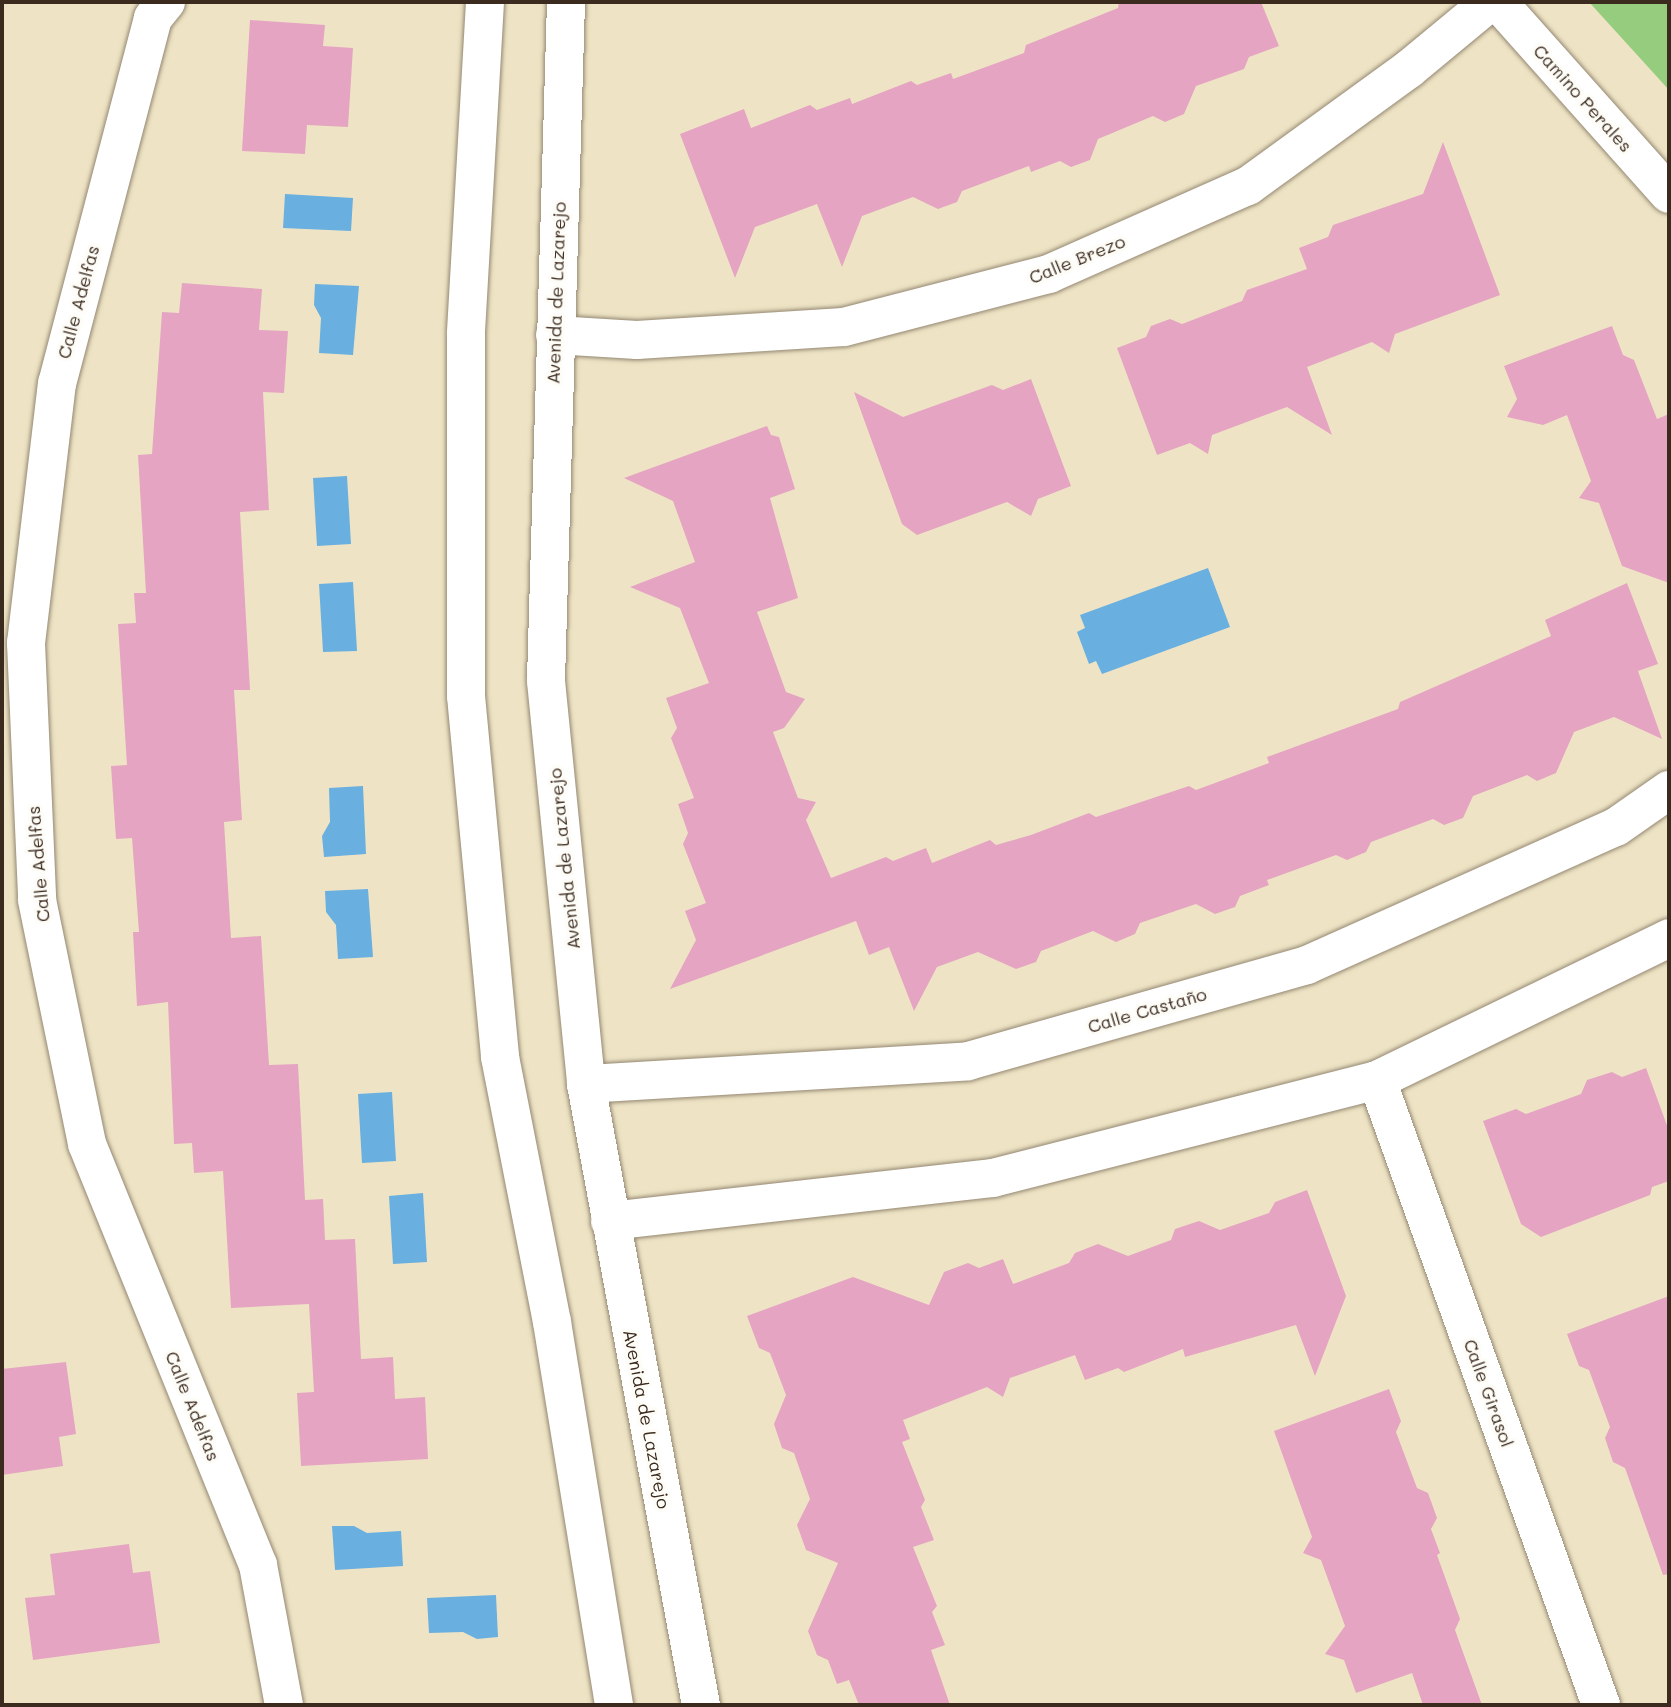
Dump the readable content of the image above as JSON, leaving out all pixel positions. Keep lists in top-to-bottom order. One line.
{"streets":{"street":["Camino Perales","Calle Brezo","Avenida de Lazarejo","Calle Adelfas","Calle Castaño","Calle Girasol"]},"crossings":[["Calle Brezo","Avenida de Lazarejo"],["Avenida de Lazarejo","Calle Castaño"]]}
